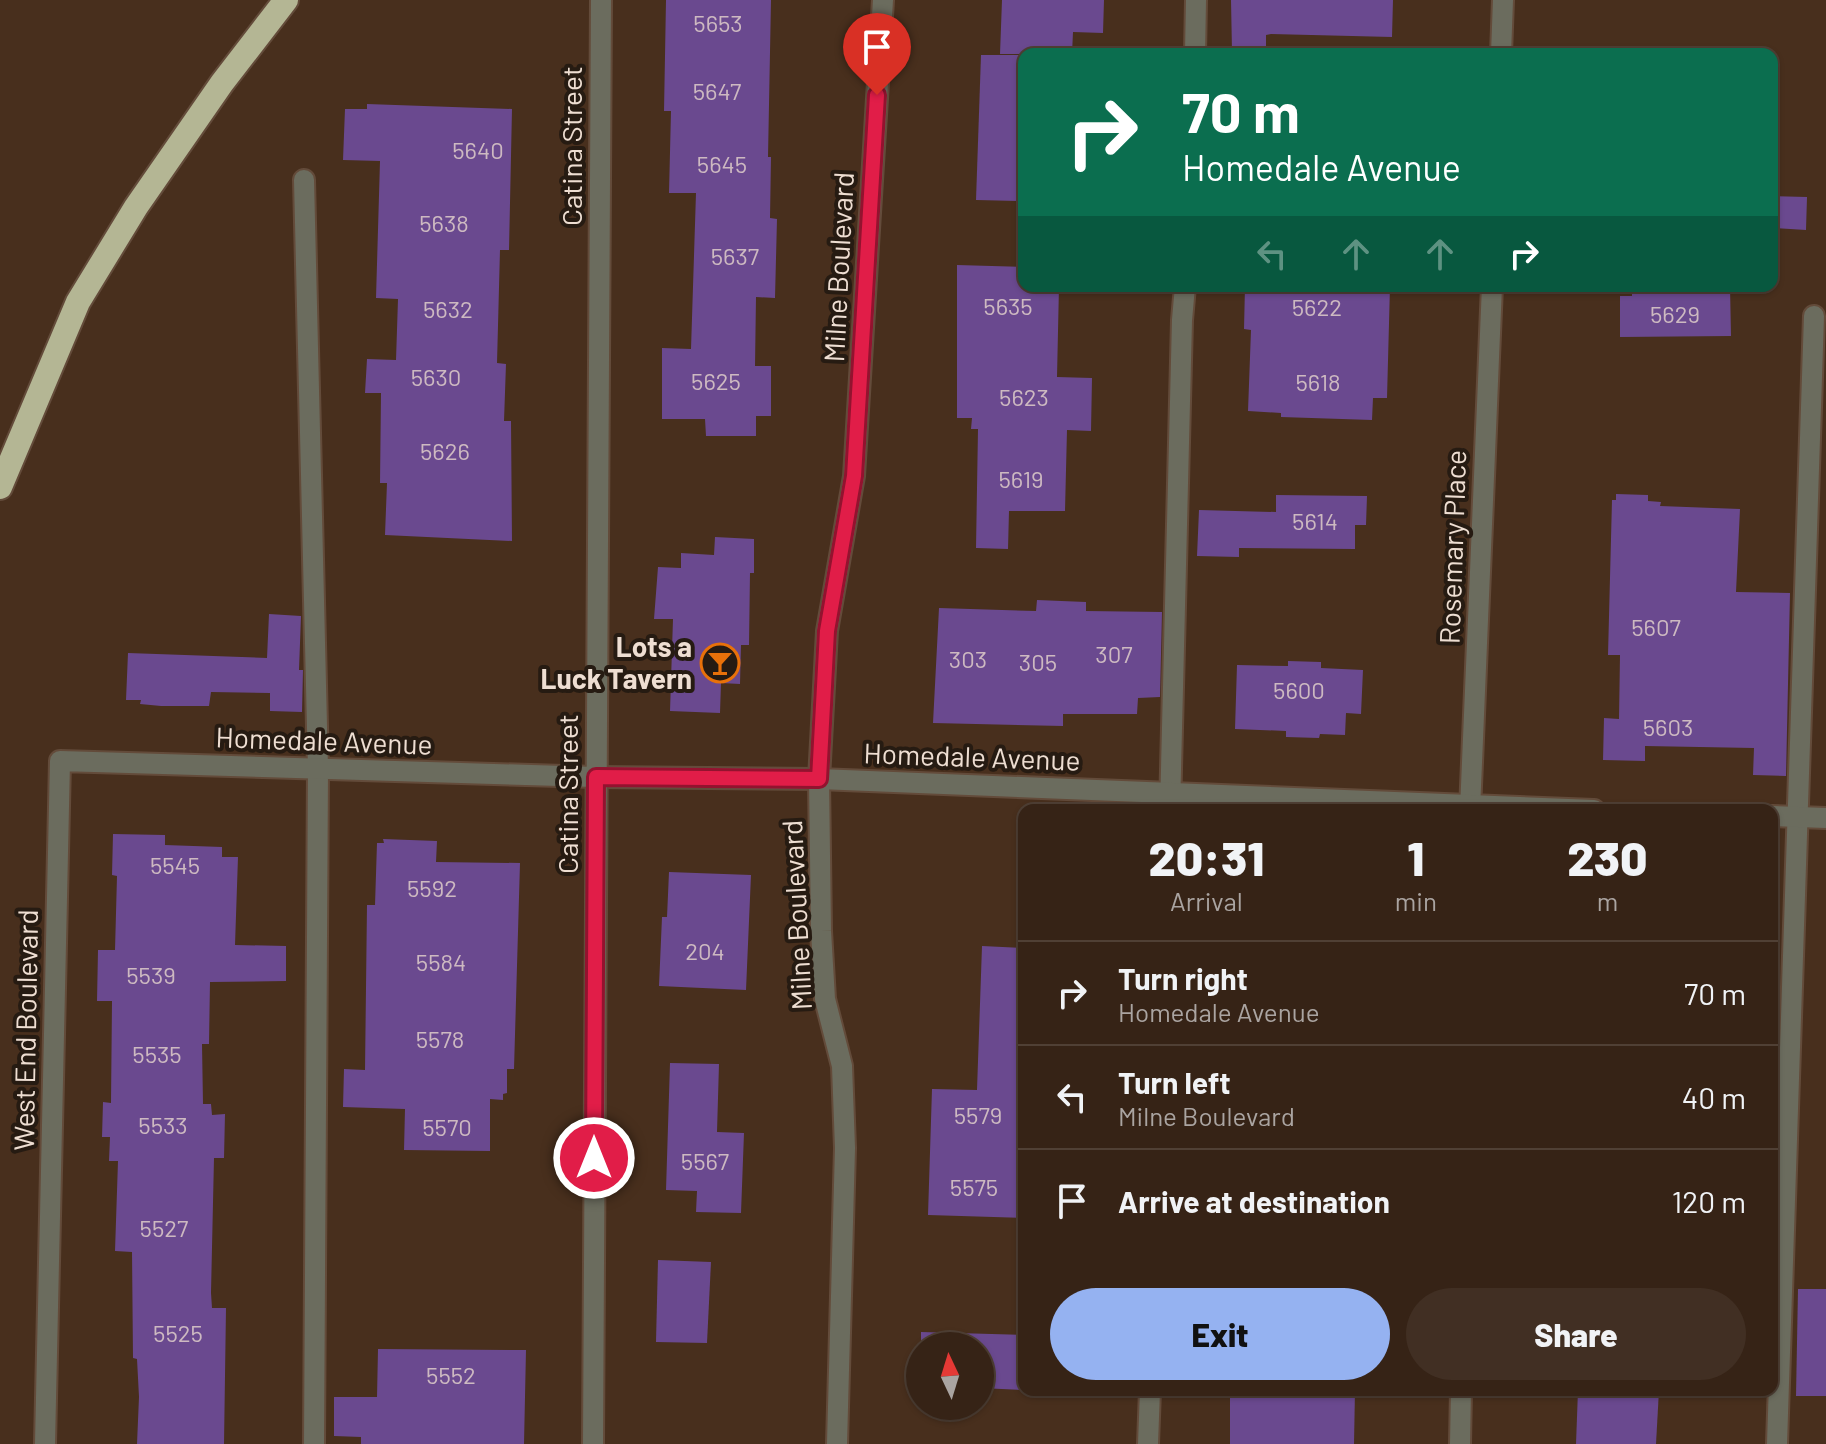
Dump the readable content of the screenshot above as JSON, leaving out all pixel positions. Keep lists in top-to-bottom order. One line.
{"streets":{"street":["Catina Street","Milne Boulevard","Rosemary Place","Homedale Avenue","West End Boulevard"]},"crossings":[["Catina Street","Homedale Avenue"],["Milne Boulevard","Homedale Avenue"],["Homedale Avenue","West End Boulevard"]],"places":{"bar":["Lots a Luck Tavern"]},"house_numbers":["5653","5647","5640","5645","5638","5637","5635","5622","5632","5629","5630","5625","5618","5623","5626","5619","5614","5607","307","303","305","5600","5603","5545","5592","204","5584","5539","5578","5535","5579","5533","5570","5567","5575","5527","5525","5552"],"north":"top","page":{"turn":["70 m","Homedale Avenue"],"eta":["20:31","Arrival","1","min","230","m"],"list":[{"name":"Turn right","note":"Homedale Avenue","value":"70 m"},{"name":"Turn left","note":"Milne Boulevard","value":"40 m"},{"name":"Arrive at destination","value":"120 m"}],"buttons":["Exit","Share"]}}
